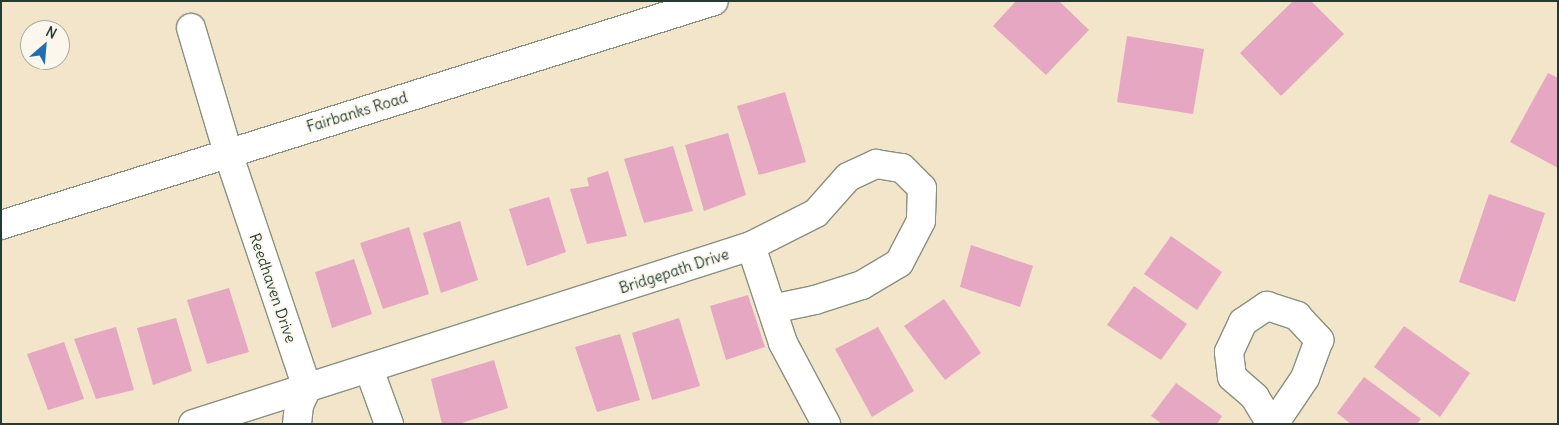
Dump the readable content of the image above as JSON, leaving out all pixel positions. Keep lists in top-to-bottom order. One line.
{"streets":{"street":["Fairbanks Road","Bridgepath Drive","Reedhaven Drive"]},"crossings":[["Fairbanks Road","Reedhaven Drive"],["Bridgepath Drive","Reedhaven Drive"]],"north":"top right"}
